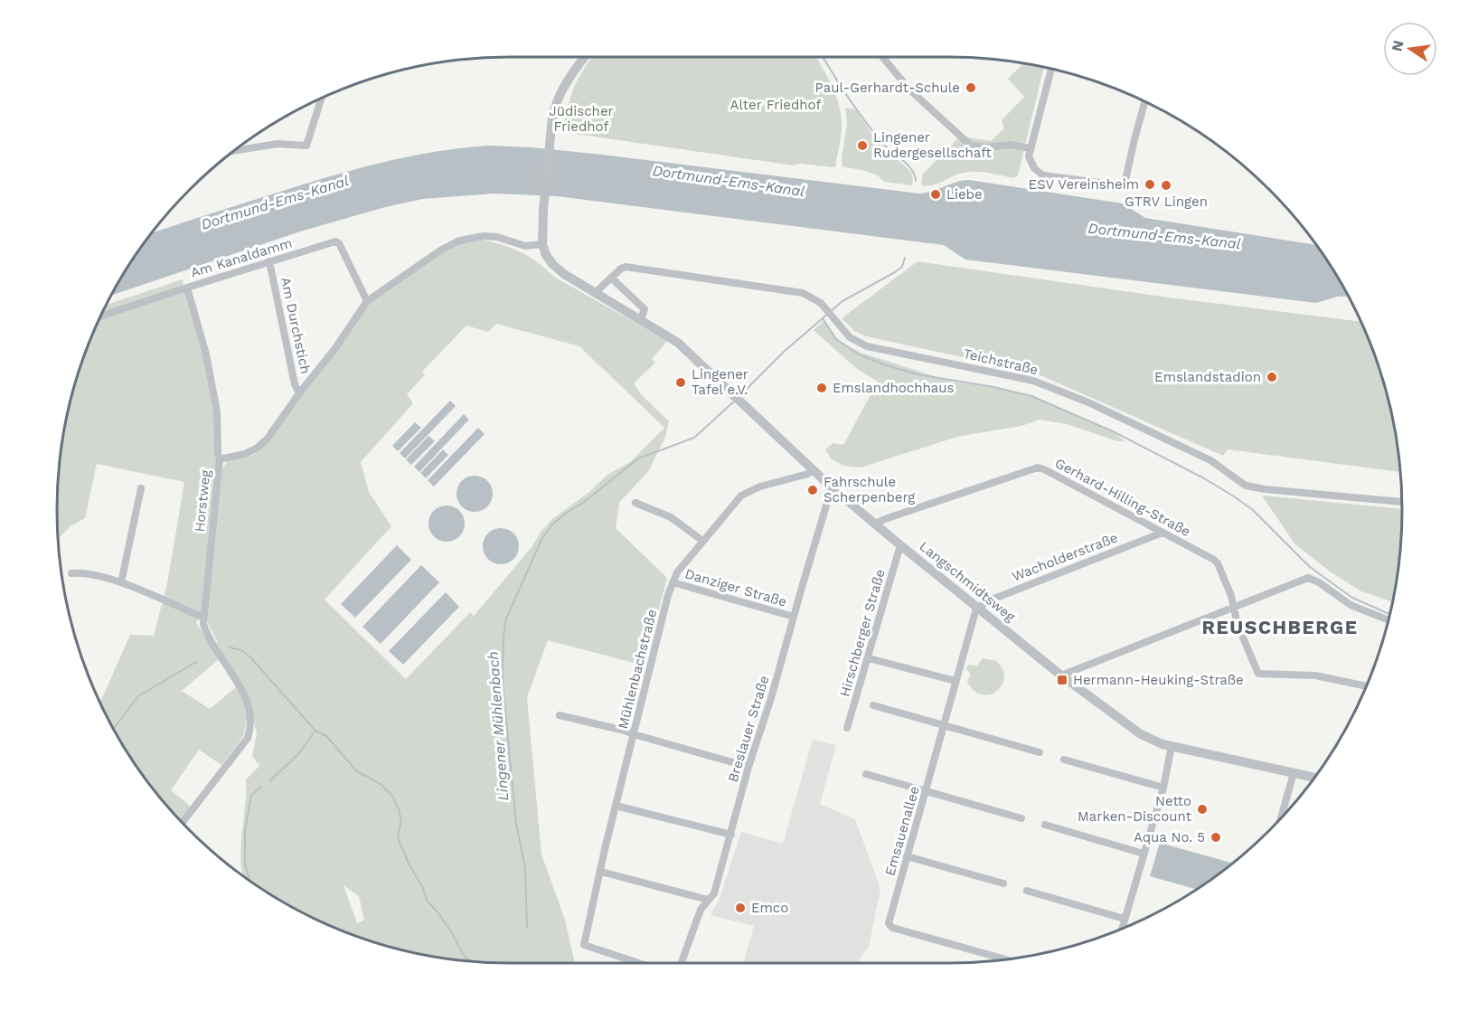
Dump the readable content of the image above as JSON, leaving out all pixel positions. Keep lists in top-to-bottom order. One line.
{"streets":{"street":["Am Kanaldamm","Am Durchstich","Teichstraße","Gerhard-Hilling-Straße","Horstweg","Wacholderstraße","Langschmidtsweg","Danziger Straße","Hirschberger Straße","Mühlenbachstraße","Breslauer Straße","Emsauenallee"]},"crossings":[["Am Kanaldamm","Am Durchstich"],["Am Kanaldamm","Horstweg"],["Am Durchstich","Horstweg"],["Teichstraße","Langschmidtsweg"],["Gerhard-Hilling-Straße","Wacholderstraße"],["Gerhard-Hilling-Straße","Langschmidtsweg"],["Horstweg","Langschmidtsweg"],["Wacholderstraße","Langschmidtsweg"],["Wacholderstraße","Emsauenallee"],["Langschmidtsweg","Hirschberger Straße"],["Langschmidtsweg","Mühlenbachstraße"],["Langschmidtsweg","Breslauer Straße"],["Langschmidtsweg","Emsauenallee"],["Danziger Straße","Mühlenbachstraße"],["Danziger Straße","Breslauer Straße"]],"districts":["REUSCHBERGE"],"water":["Dortmund-Ems-Kanal","Lingener Mühlenbach"],"parks":["Alter Friedhof","Jüdischer Friedhof"],"places":{"other":["Paul-Gerhardt-Schule","Lingener Rudergesellschaft","ESV Vereinsheim","GTRV Lingen","Liebe","Emslandstadion","Lingener Tafel e.V.","Emslandhochhaus","Fahrschule Scherpenberg","Netto Marken-Discount","Aqua No. 5","Emco"],"transit":["Hermann-Heuking-Straße"]},"north":"left"}
